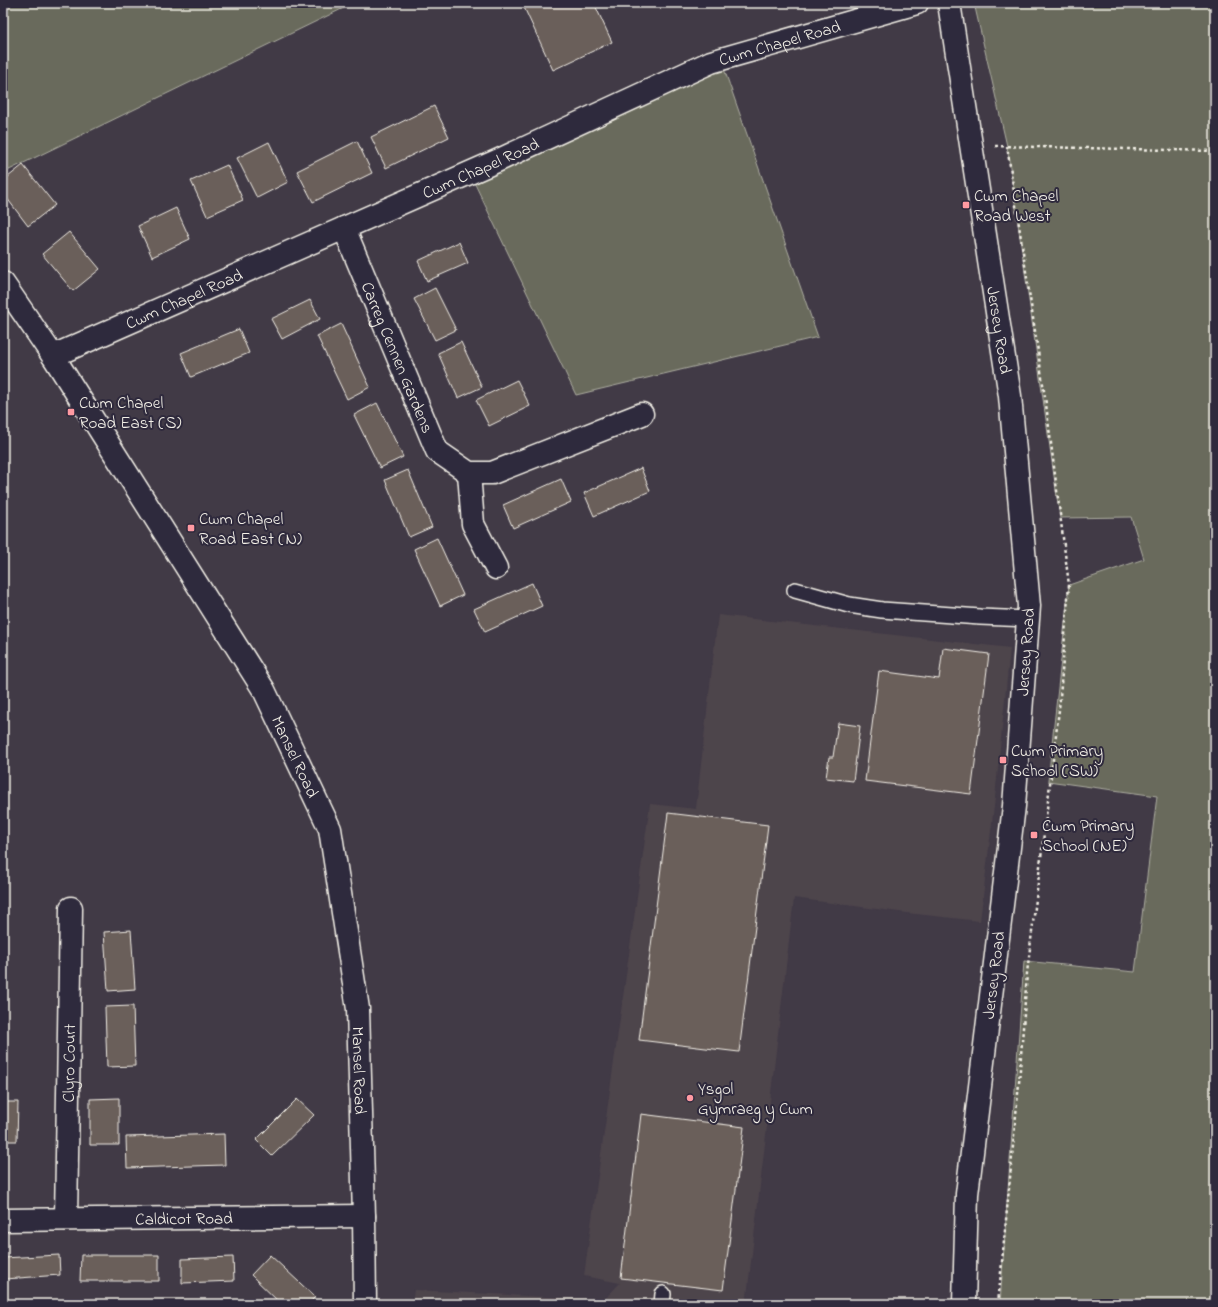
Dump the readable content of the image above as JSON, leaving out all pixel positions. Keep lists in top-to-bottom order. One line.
{"streets":{"street":["Cwm Chapel Road","Jersey Road","Carreg Cennen Gardens","Mansel Road","Clyro Court","Caldicot Road"]},"crossings":[["Cwm Chapel Road","Carreg Cennen Gardens"],["Cwm Chapel Road","Mansel Road"],["Mansel Road","Caldicot Road"],["Clyro Court","Caldicot Road"]],"places":{"transit":["Cwm Chapel Road West","Cwm Chapel Road East (S)","Cwm Chapel Road East (N)","Cwm Primary School (SW)","Cwm Primary School (NE)"],"other":["Ysgol Gymraeg y Cwm"]}}
